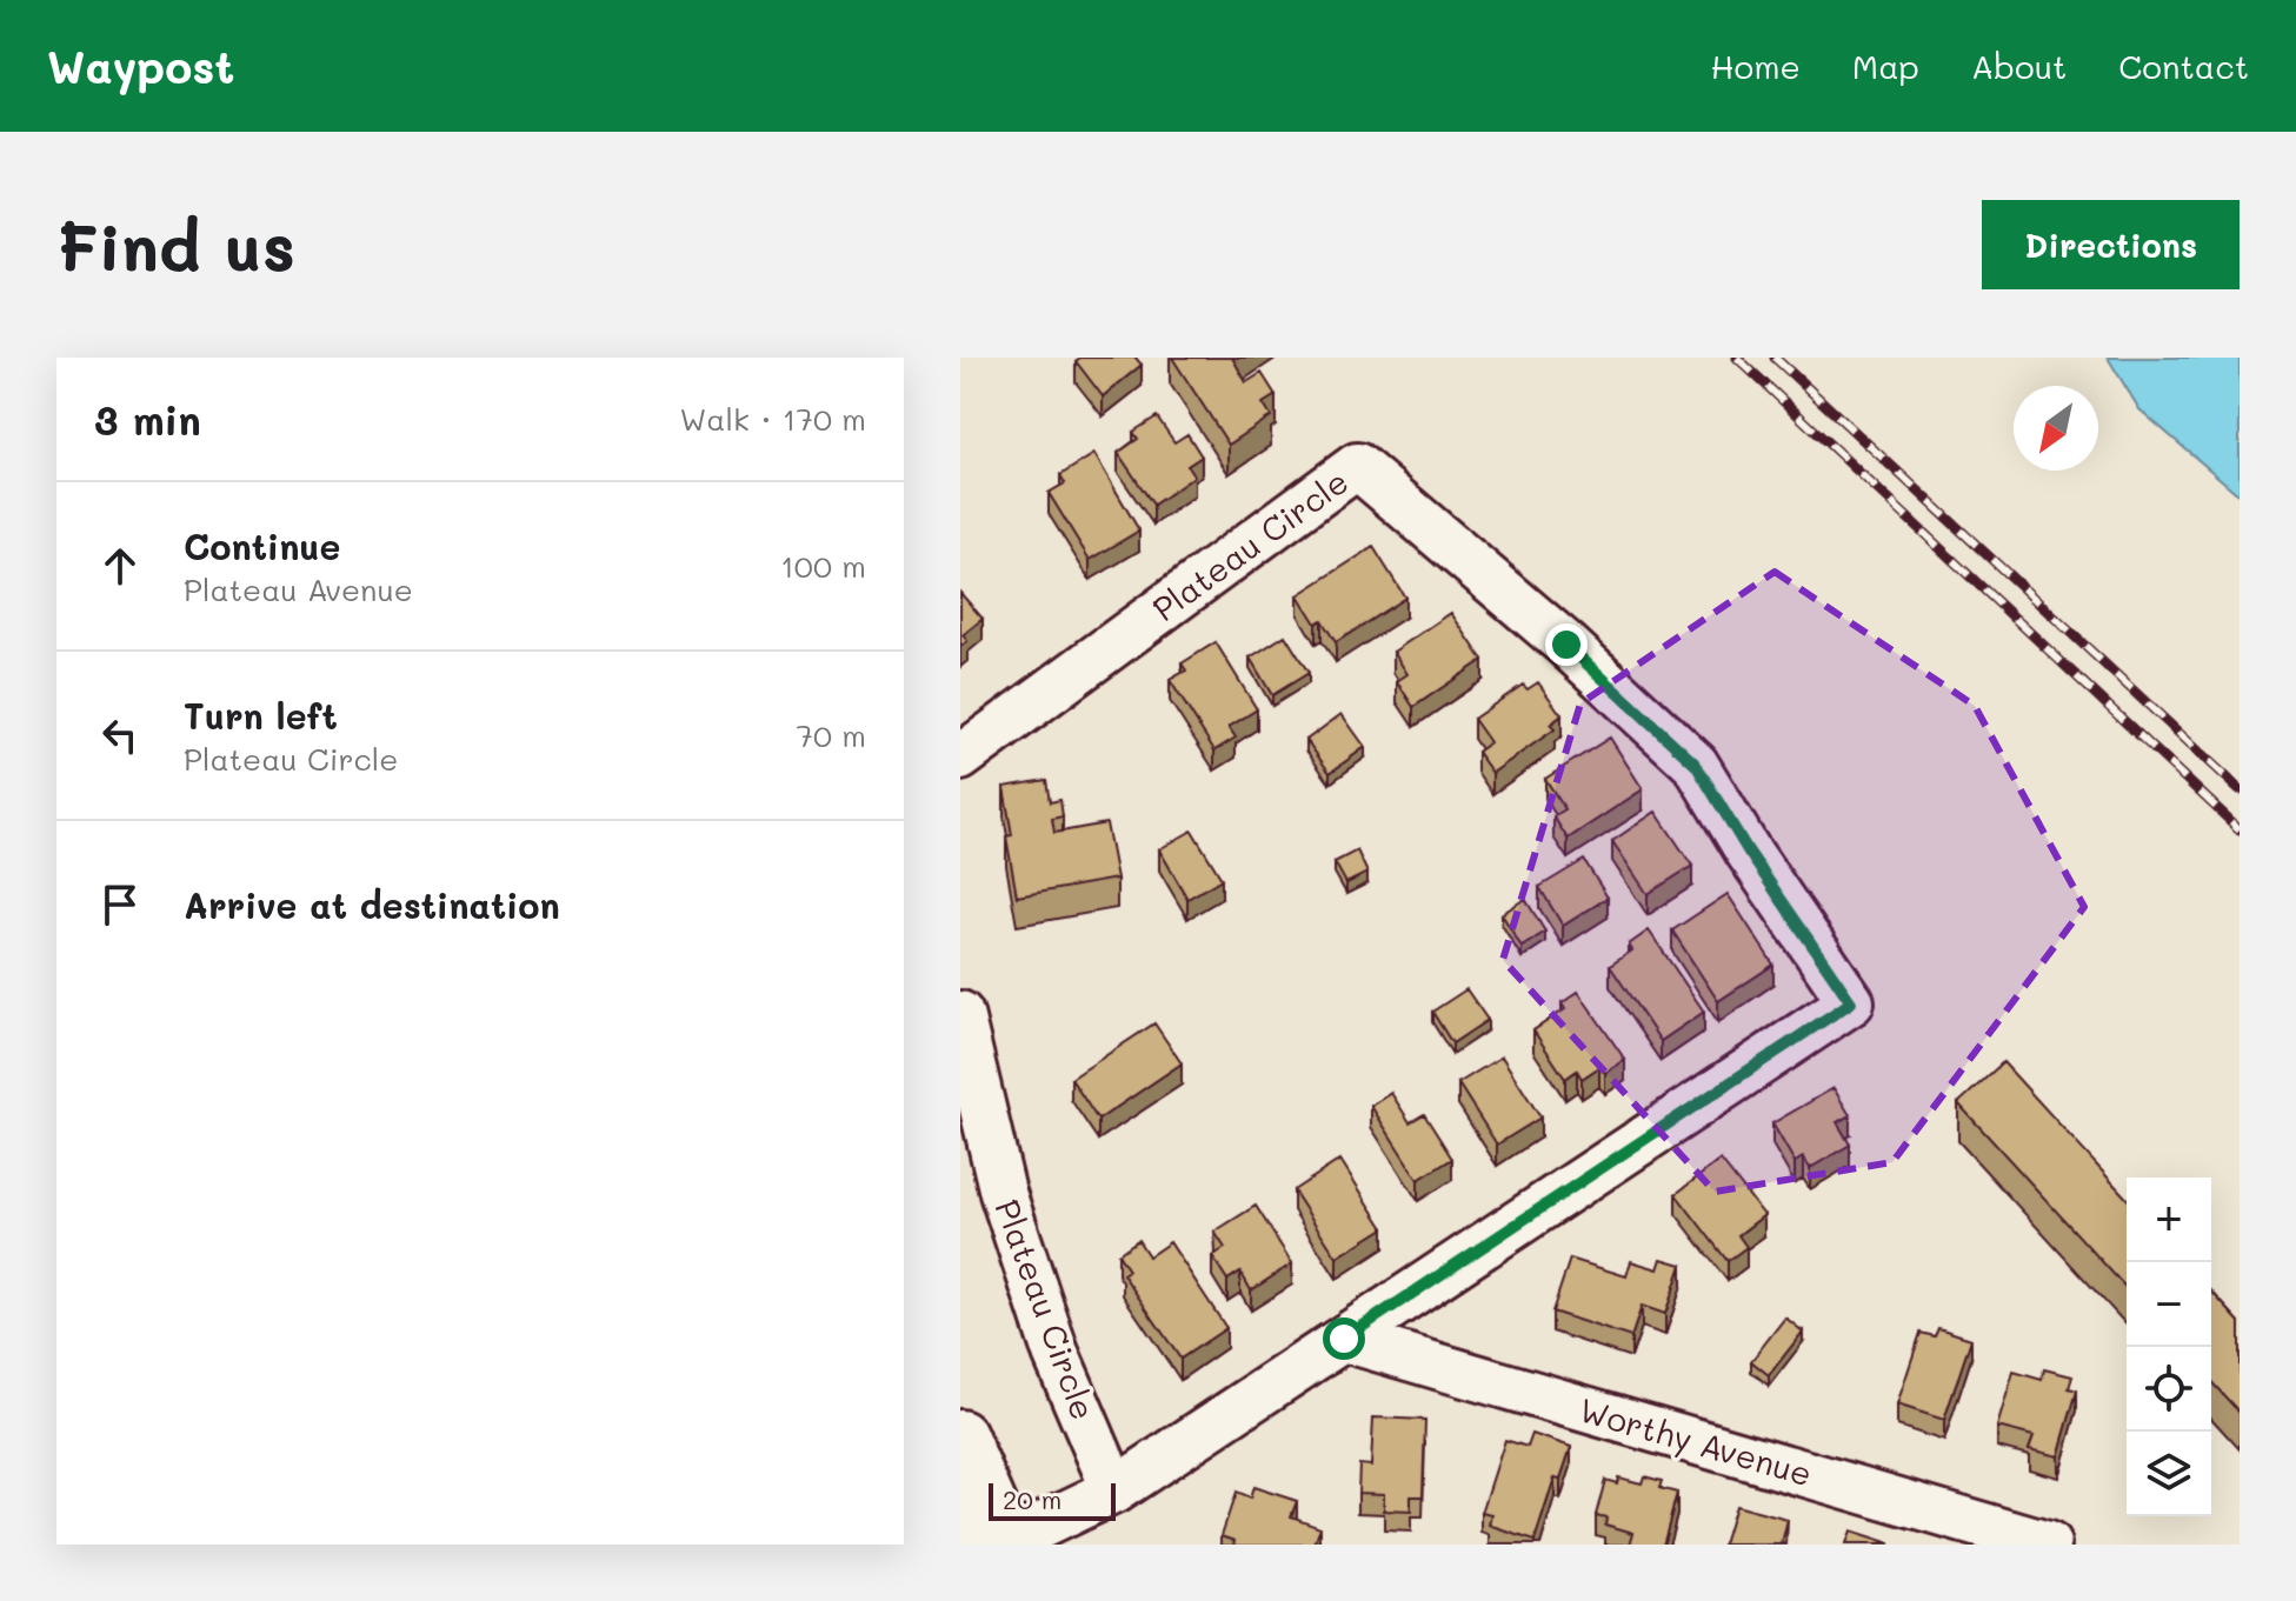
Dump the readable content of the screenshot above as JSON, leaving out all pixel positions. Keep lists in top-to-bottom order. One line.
{"streets":{"street":["Plateau Circle","Worthy Avenue"]},"crossings":[["Plateau Circle","Worthy Avenue"]],"scale_bar":"20 m","north":"bottom left","page":{"header":"Waypost","nav":["Home","Map","About","Contact"],"buttons":"Directions","title":"Find us","heading":["3 min","Walk · 170 m"],"list":[["Continue","Plateau Avenue","100 m"],["Turn left","Plateau Circle","70 m"],"Arrive at destination"],"map_buttons":["+","−"],"scale":"20 m"}}
